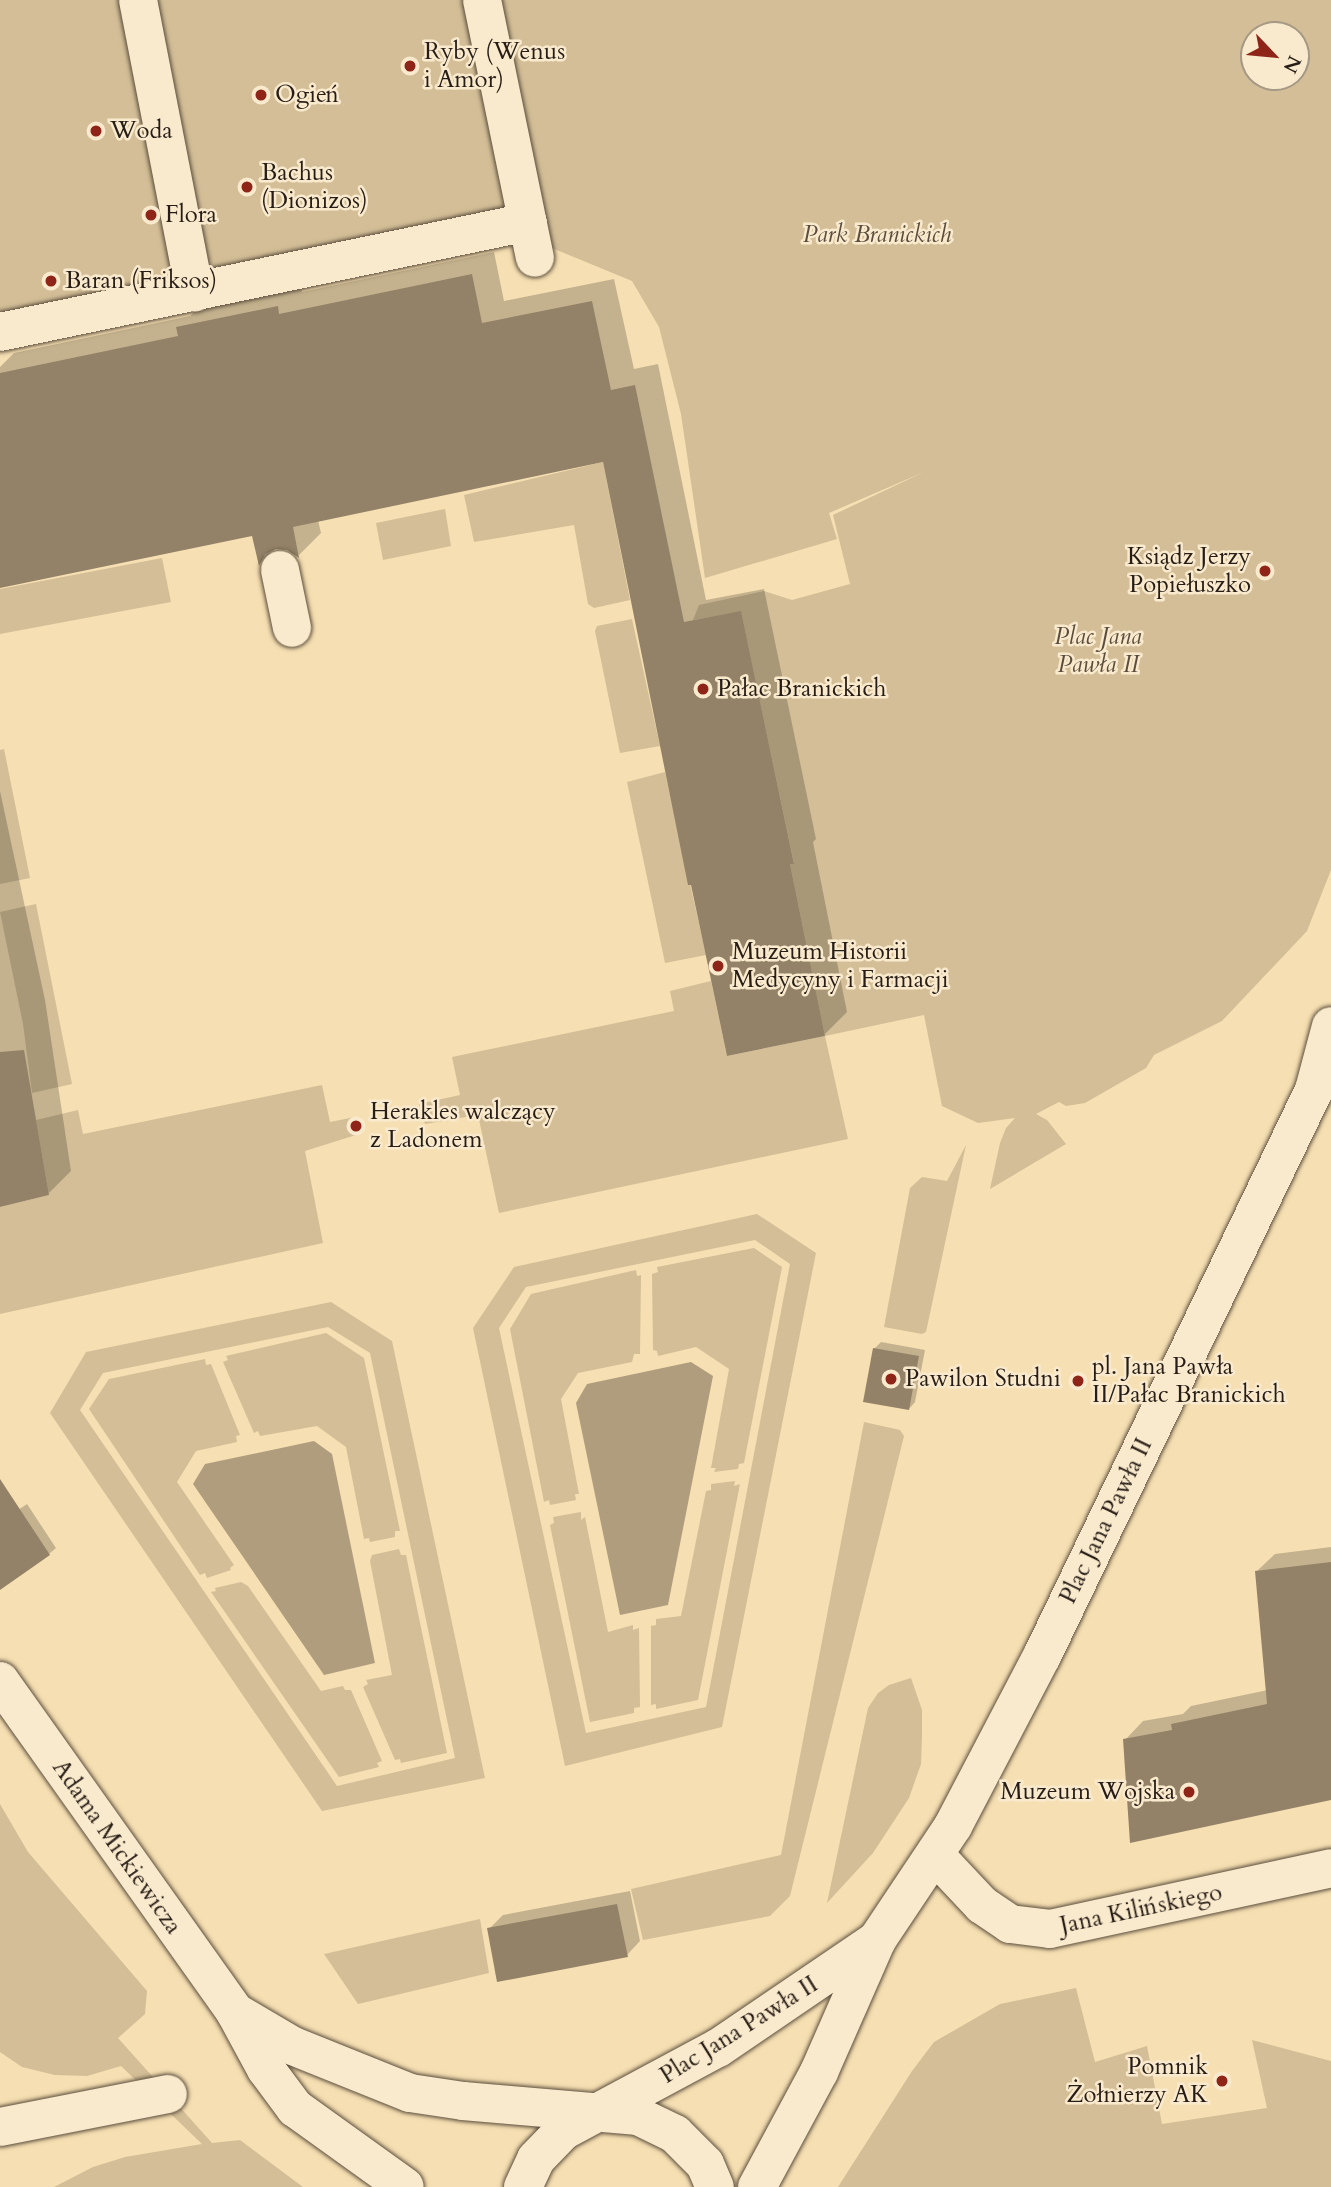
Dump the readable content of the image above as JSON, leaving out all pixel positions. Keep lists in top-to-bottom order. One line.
{"streets":{"street":["Plac Jana Pawła II","Adama Mickiewicza","Jana Kilińskiego"]},"crossings":[["Plac Jana Pawła II","Adama Mickiewicza"],["Plac Jana Pawła II","Jana Kilińskiego"]],"parks":["Park Branickich","Plac Jana Pawła II"],"places":["Ryby (Wenus i Amor)","Ogień","Woda","Bachus (Dionizos)","Flora","Baran (Friksos)","Ksiądz Jerzy Popiełuszko","Pałac Branickich","Muzeum Historii Medycyny i Farmacji","Herakles walczący z Ladonem","Pawilon Studni","pl. Jana Pawła II/Pałac Branickich","Muzeum Wojska","Pomnik Żołnierzy AK"],"north":"bottom right"}
